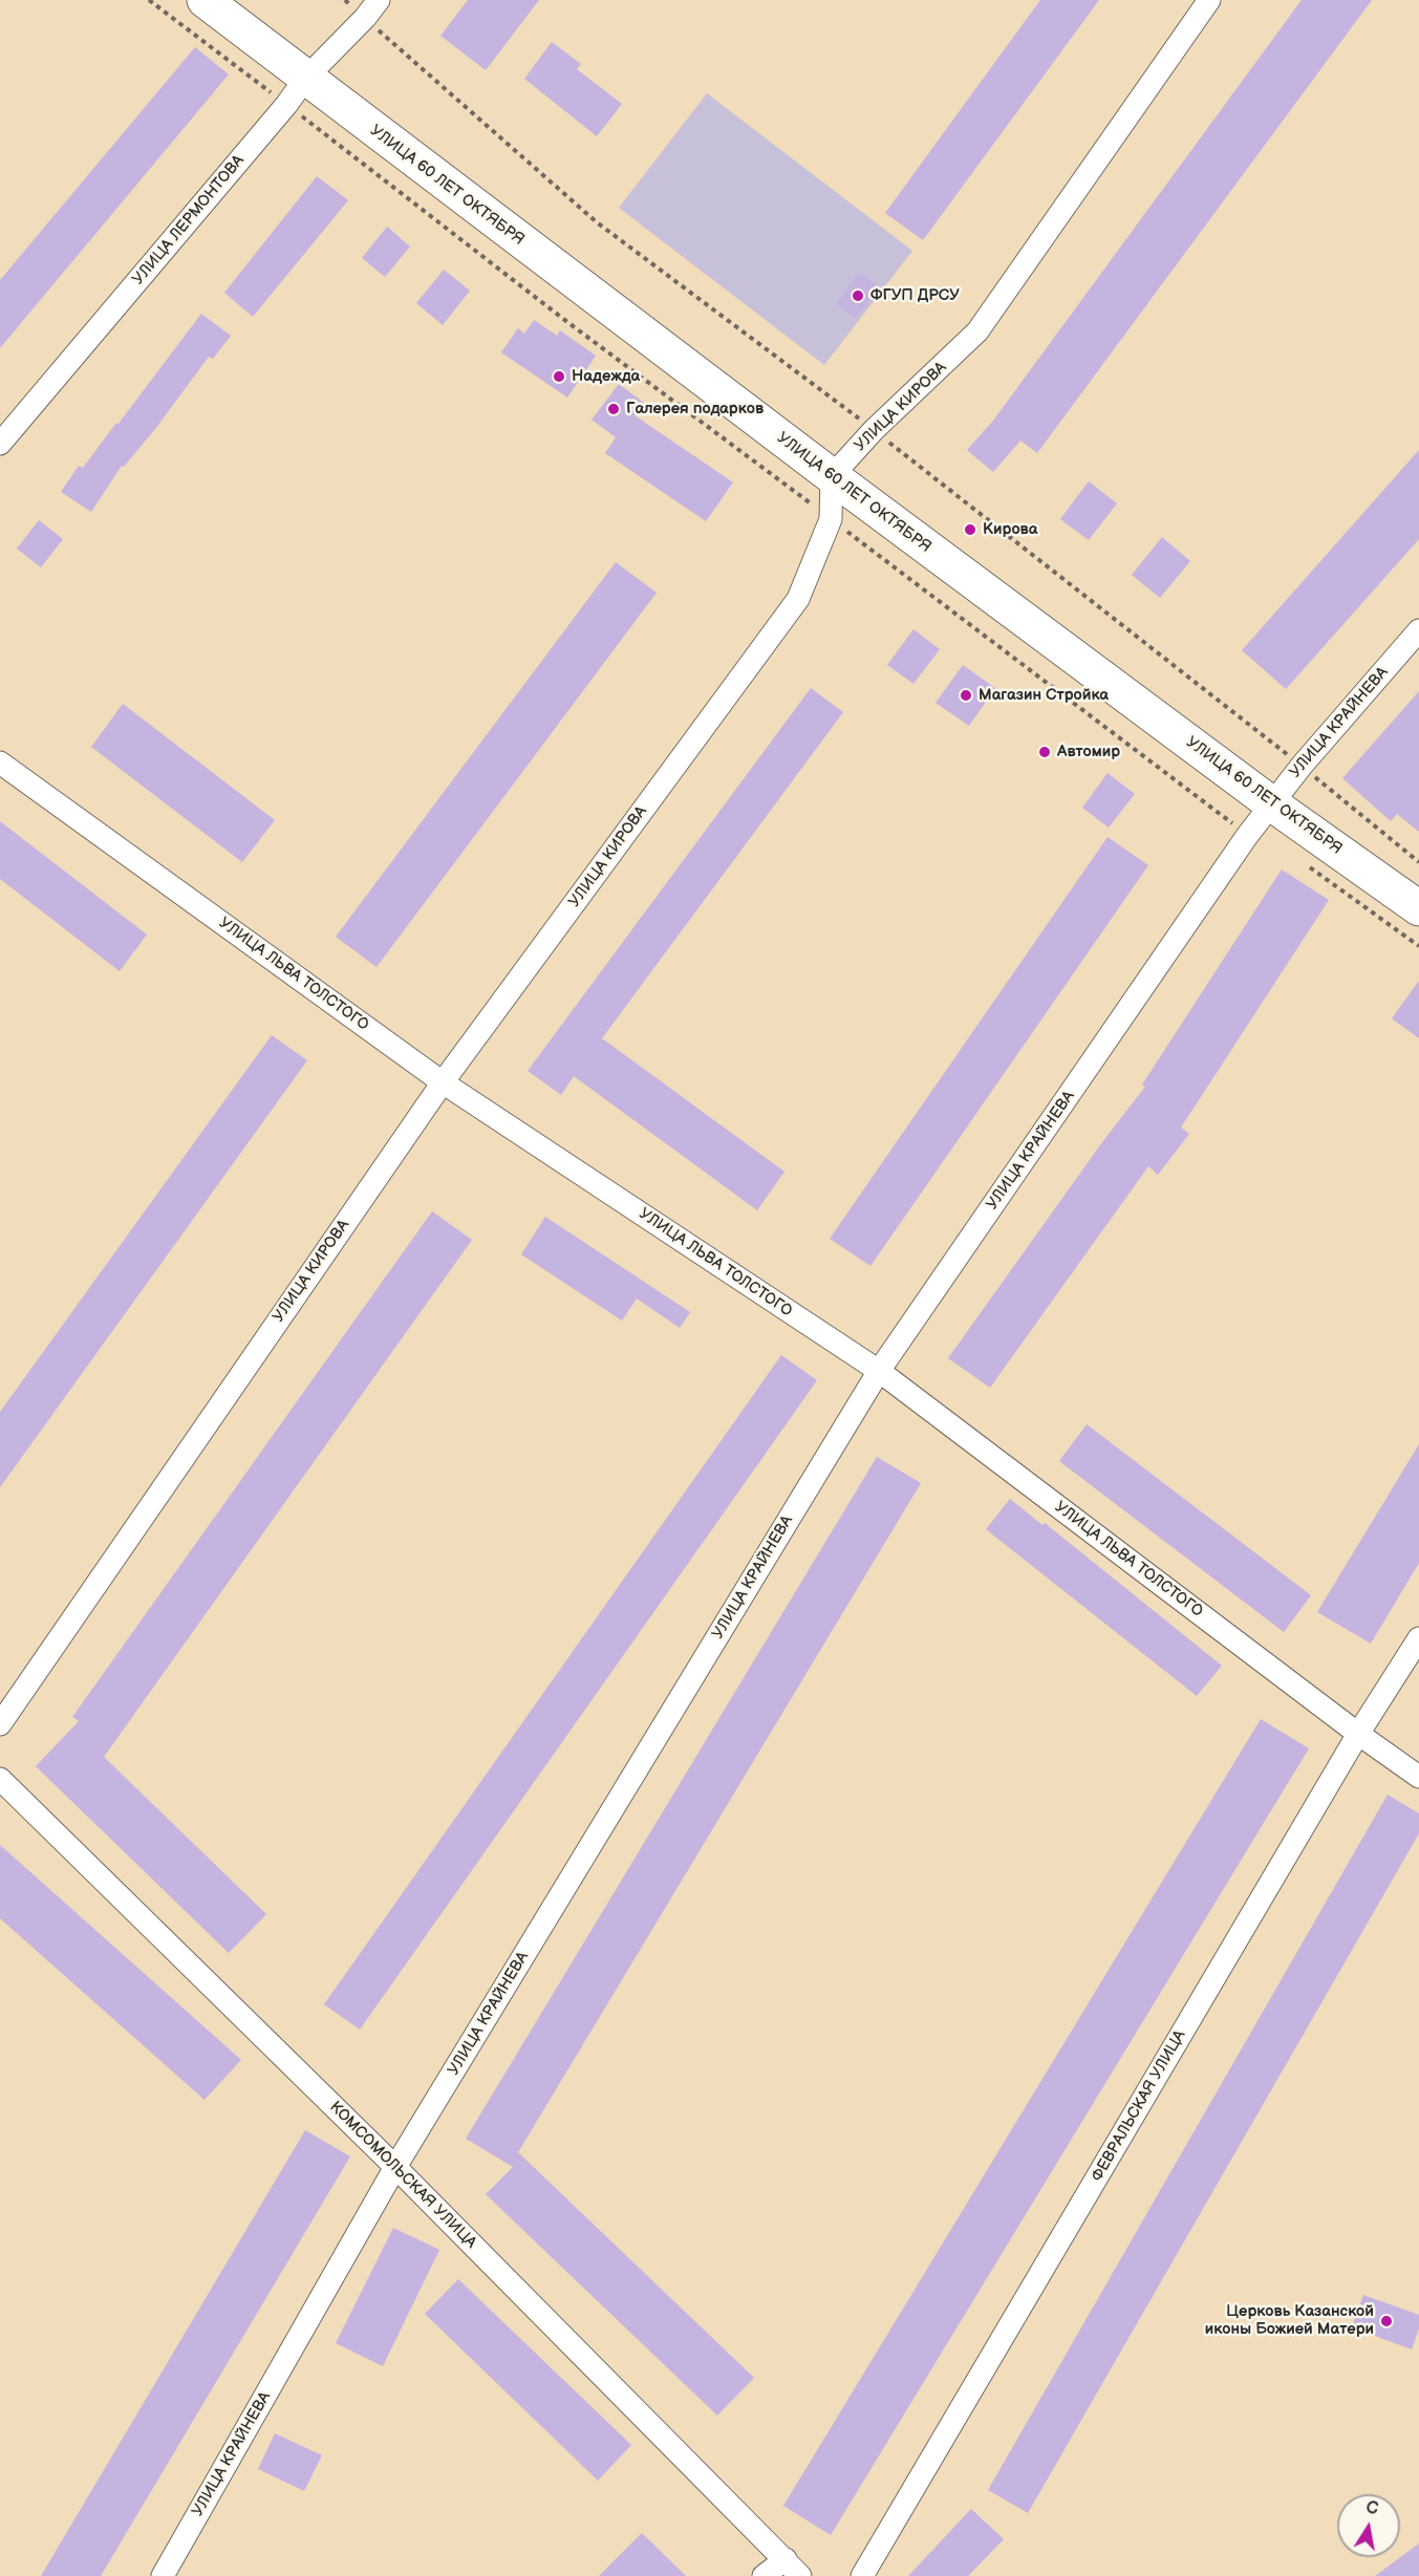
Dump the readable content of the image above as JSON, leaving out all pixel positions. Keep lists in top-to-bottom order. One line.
{"streets":{"main road":["УЛИЦА 60 ЛЕТ ОКТЯБРЯ"],"street":["УЛИЦА ЛЕРМОНТОВА","УЛИЦА КИРОВА","УЛИЦА КРАЙНЕВА","УЛИЦА ЛЬВА ТОЛСТОГО","ФЕВРАЛЬСКАЯ УЛИЦА","КОМСОМОЛЬСКАЯ УЛИЦА"]},"crossings":[["УЛИЦА 60 ЛЕТ ОКТЯБРЯ","УЛИЦА ЛЕРМОНТОВА"],["УЛИЦА 60 ЛЕТ ОКТЯБРЯ","УЛИЦА КИРОВА"],["УЛИЦА 60 ЛЕТ ОКТЯБРЯ","УЛИЦА КРАЙНЕВА"],["УЛИЦА КИРОВА","УЛИЦА ЛЬВА ТОЛСТОГО"],["УЛИЦА КРАЙНЕВА","УЛИЦА ЛЬВА ТОЛСТОГО"],["УЛИЦА КРАЙНЕВА","КОМСОМОЛЬСКАЯ УЛИЦА"],["УЛИЦА ЛЬВА ТОЛСТОГО","ФЕВРАЛЬСКАЯ УЛИЦА"]],"places":["ФГУП ДРСУ","Надежда","Галерея подарков","Кирова","Магазин Стройка","Автомир","Церковь Казанской иконы Божией Матери"],"north":"top"}
